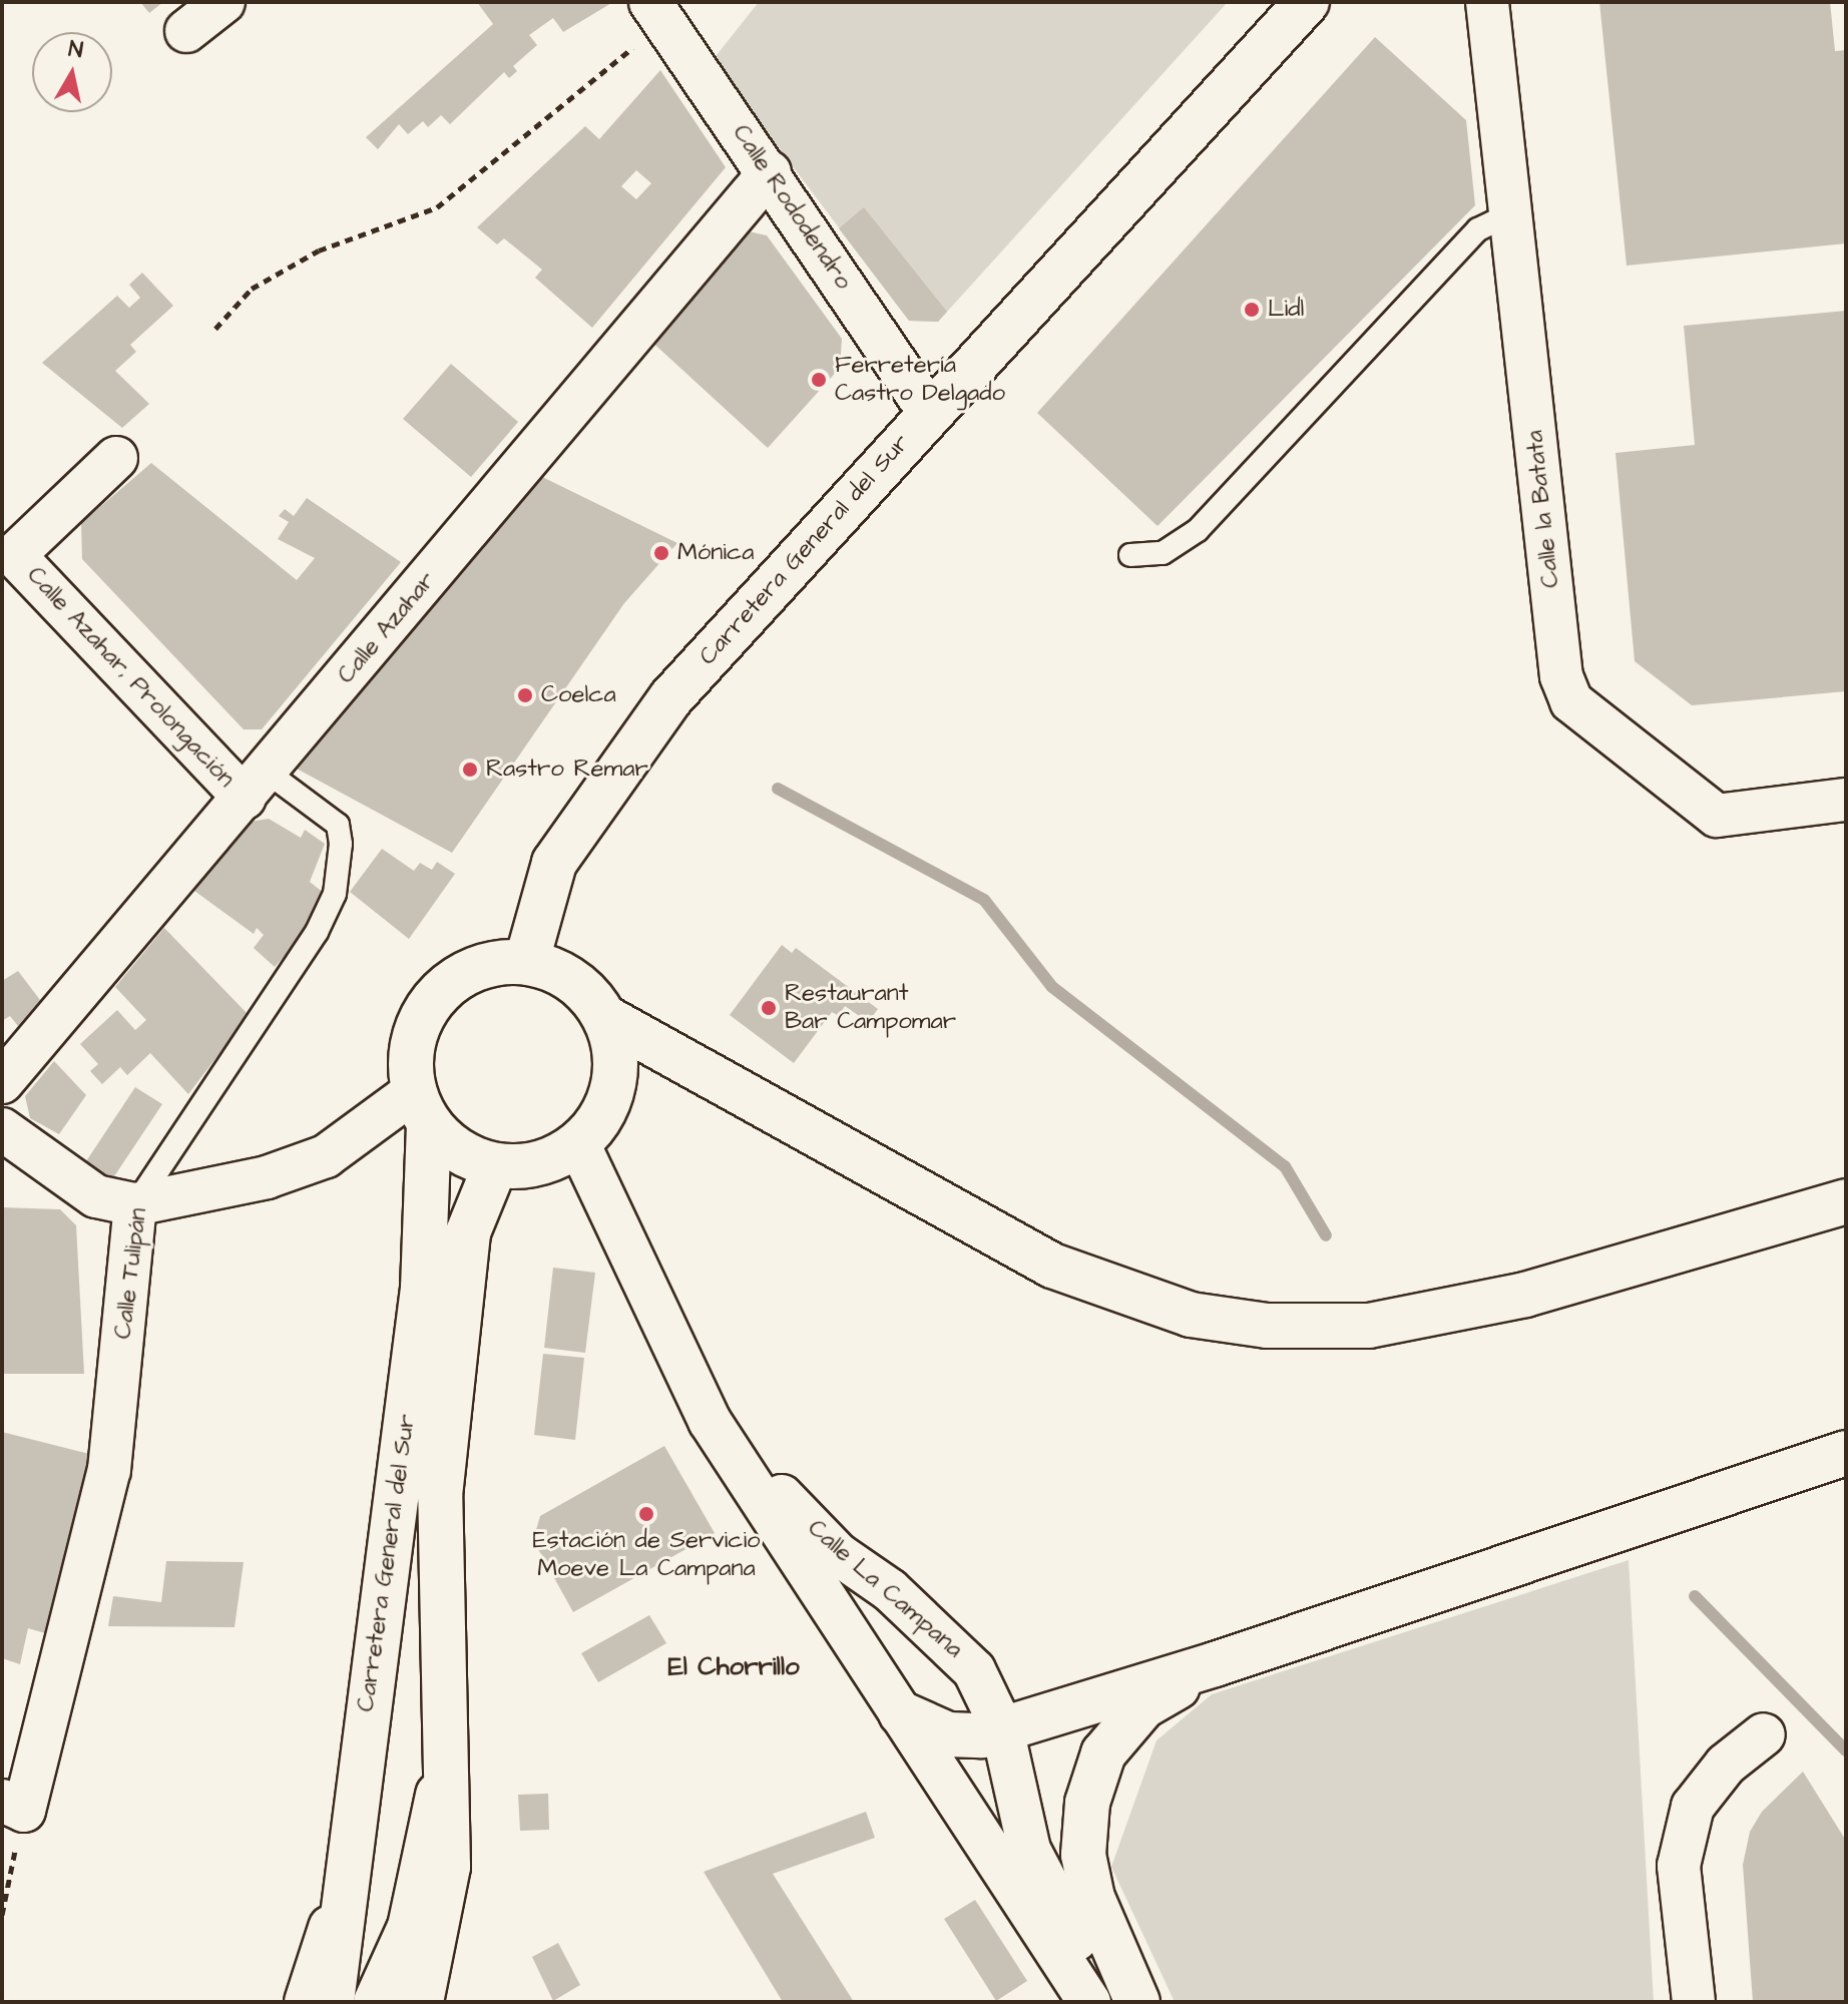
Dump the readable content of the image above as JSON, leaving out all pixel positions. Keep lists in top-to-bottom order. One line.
{"streets":{"main road":["Carretera General del Sur"],"street":["Calle Rododendro","Calle la Batata","Calle Azahar","Calle Azahar, Prolongación","Calle Tulipán","Calle La Campana"]},"crossings":[["Calle Rododendro","Carretera General del Sur"],["Calle Rododendro","Calle Azahar"],["Carretera General del Sur","Calle La Campana"],["Calle Azahar","Calle Azahar, Prolongación"],["Calle Azahar","Calle Tulipán"],["Calle Azahar, Prolongación","Calle Tulipán"]],"districts":["El Chorrillo"],"places":["Lidl","Ferretería Castro Delgado","Mónica","Coelca","Rastro Remar","Restaurant Bar Campomar","Estación de Servicio Moeve La Campana"],"north":"top"}
